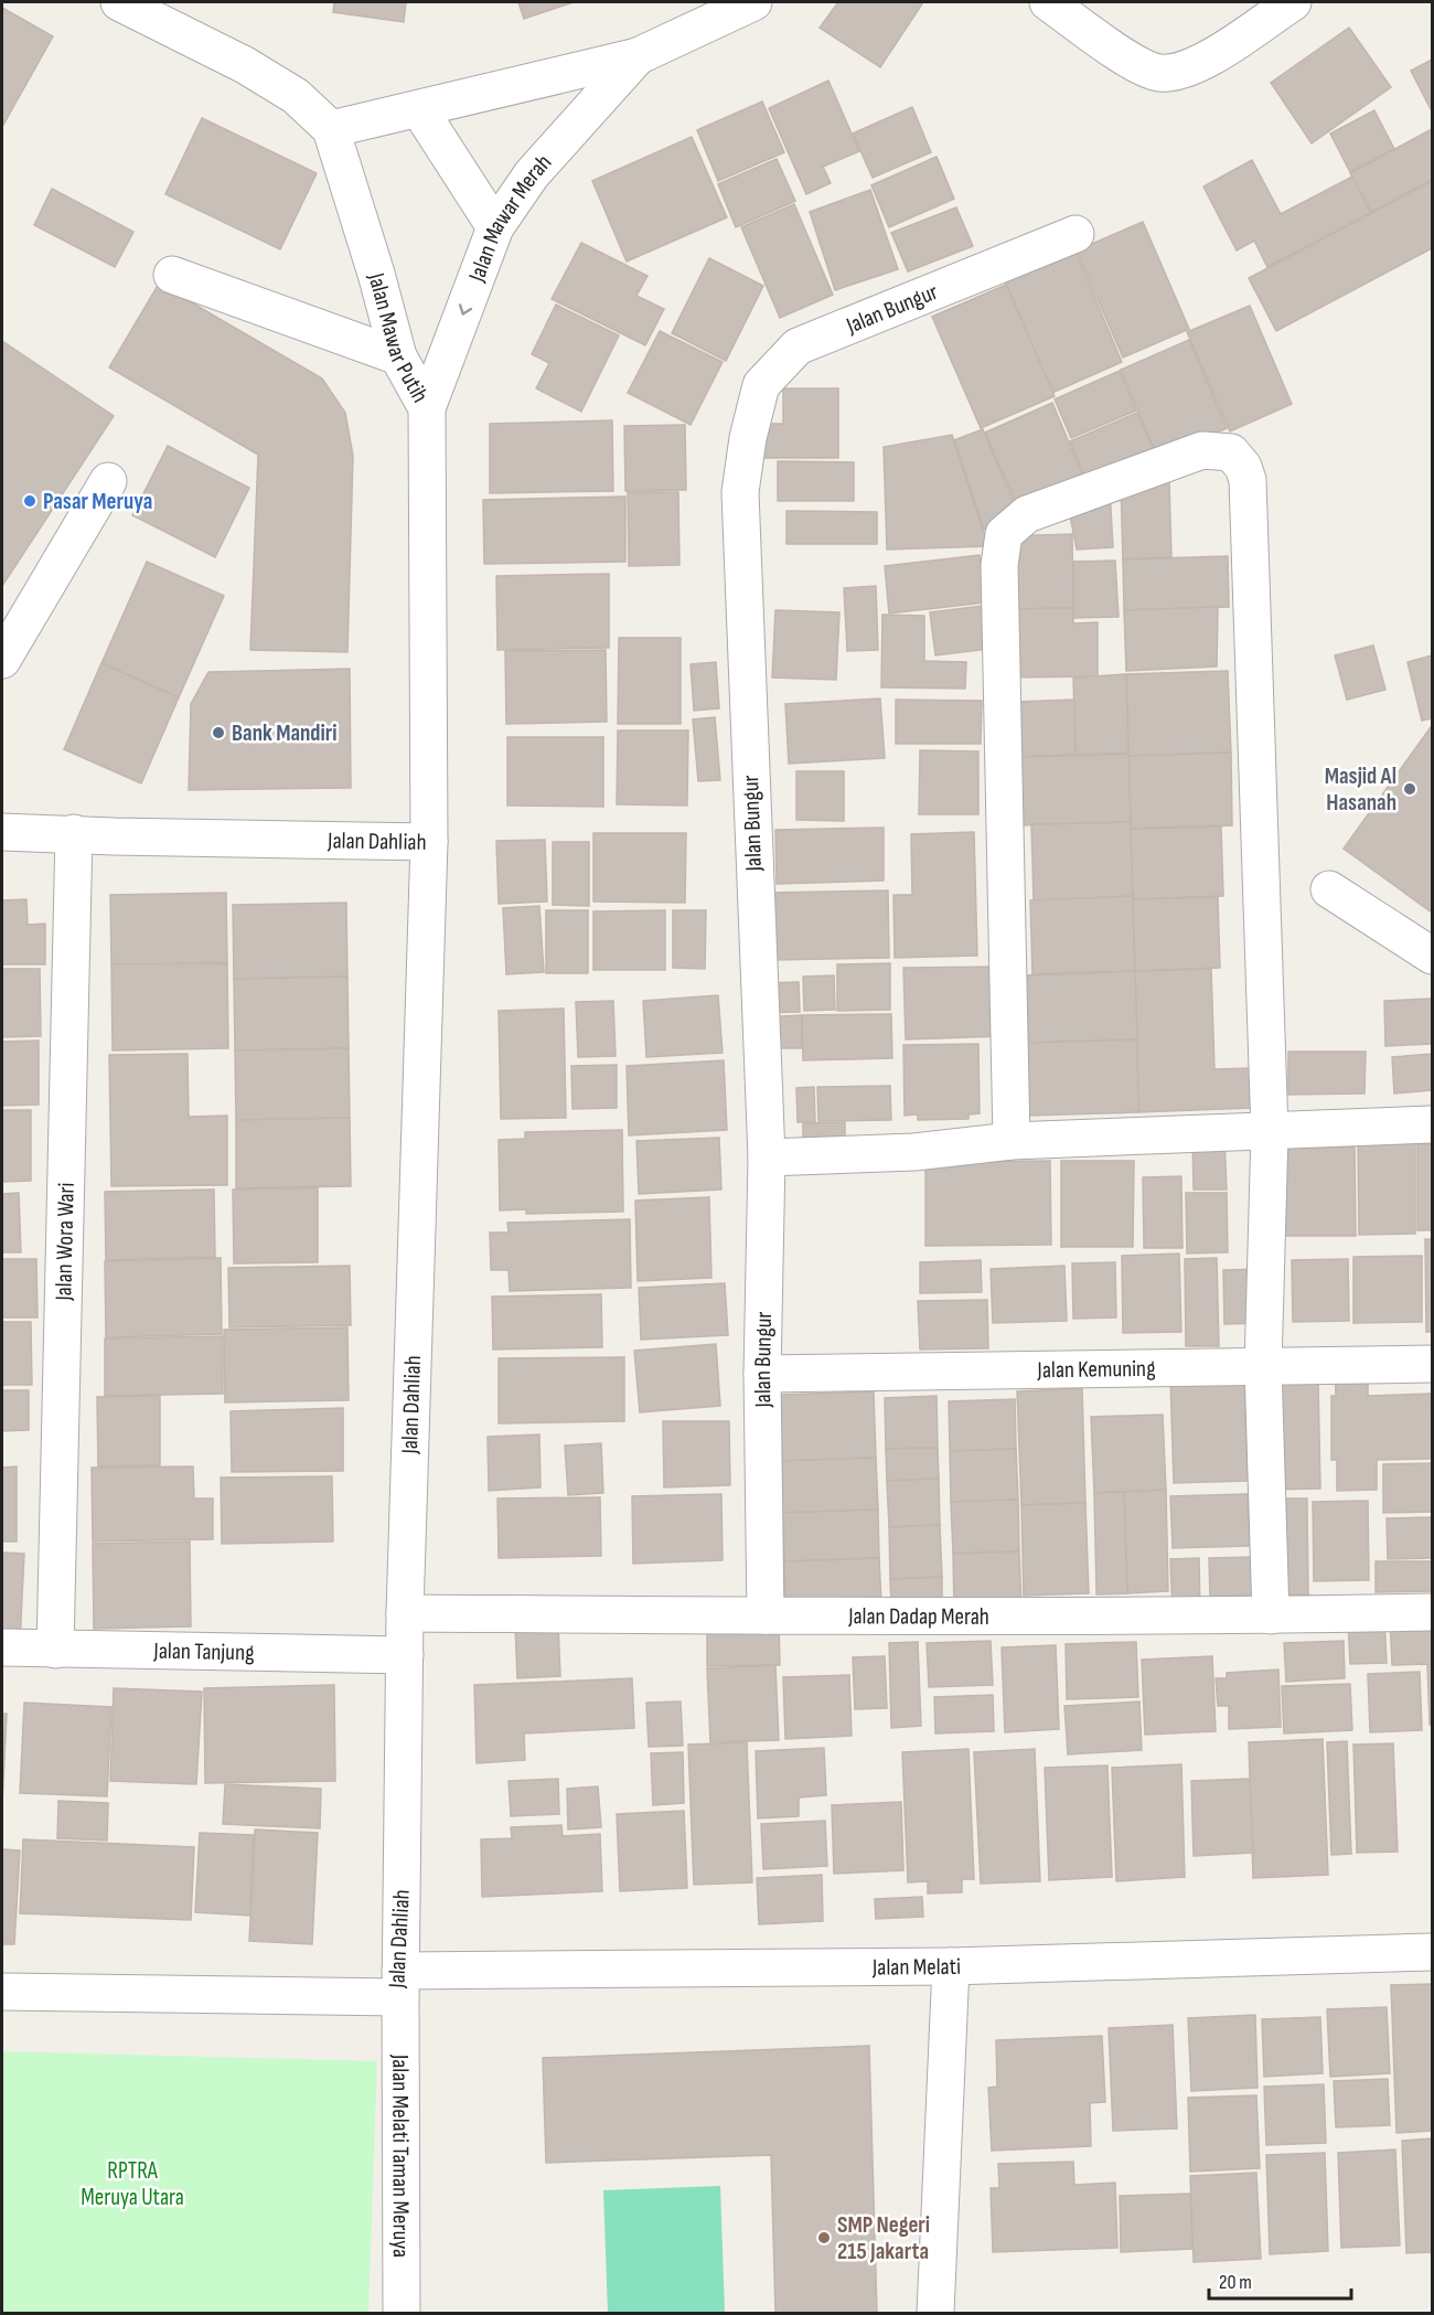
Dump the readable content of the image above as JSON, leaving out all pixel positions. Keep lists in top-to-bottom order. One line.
{"streets":{"street":["Jalan Mawar Merah","Jalan Bungur","Jalan Mawar Putih","Jalan Dahliah","Jalan Wora Wari","Jalan Kemuning","Jalan Dadap Merah","Jalan Tanjung","Jalan Melati","Jalan Melati Taman Meruya"]},"crossings":[["Jalan Mawar Merah","Jalan Mawar Putih"],["Jalan Bungur","Jalan Kemuning"],["Jalan Bungur","Jalan Dadap Merah"],["Jalan Mawar Putih","Jalan Dahliah"],["Jalan Dahliah","Jalan Wora Wari"],["Jalan Dahliah","Jalan Dadap Merah"],["Jalan Dahliah","Jalan Tanjung"],["Jalan Dahliah","Jalan Melati"],["Jalan Dahliah","Jalan Melati Taman Meruya"],["Jalan Wora Wari","Jalan Tanjung"],["Jalan Melati","Jalan Melati Taman Meruya"]],"parks":["RPTRA Meruya Utara"],"places":["Pasar Meruya","Bank Mandiri","Masjid Al Hasanah","SMP Negeri 215 Jakarta"],"scale_bar":"20 m"}
